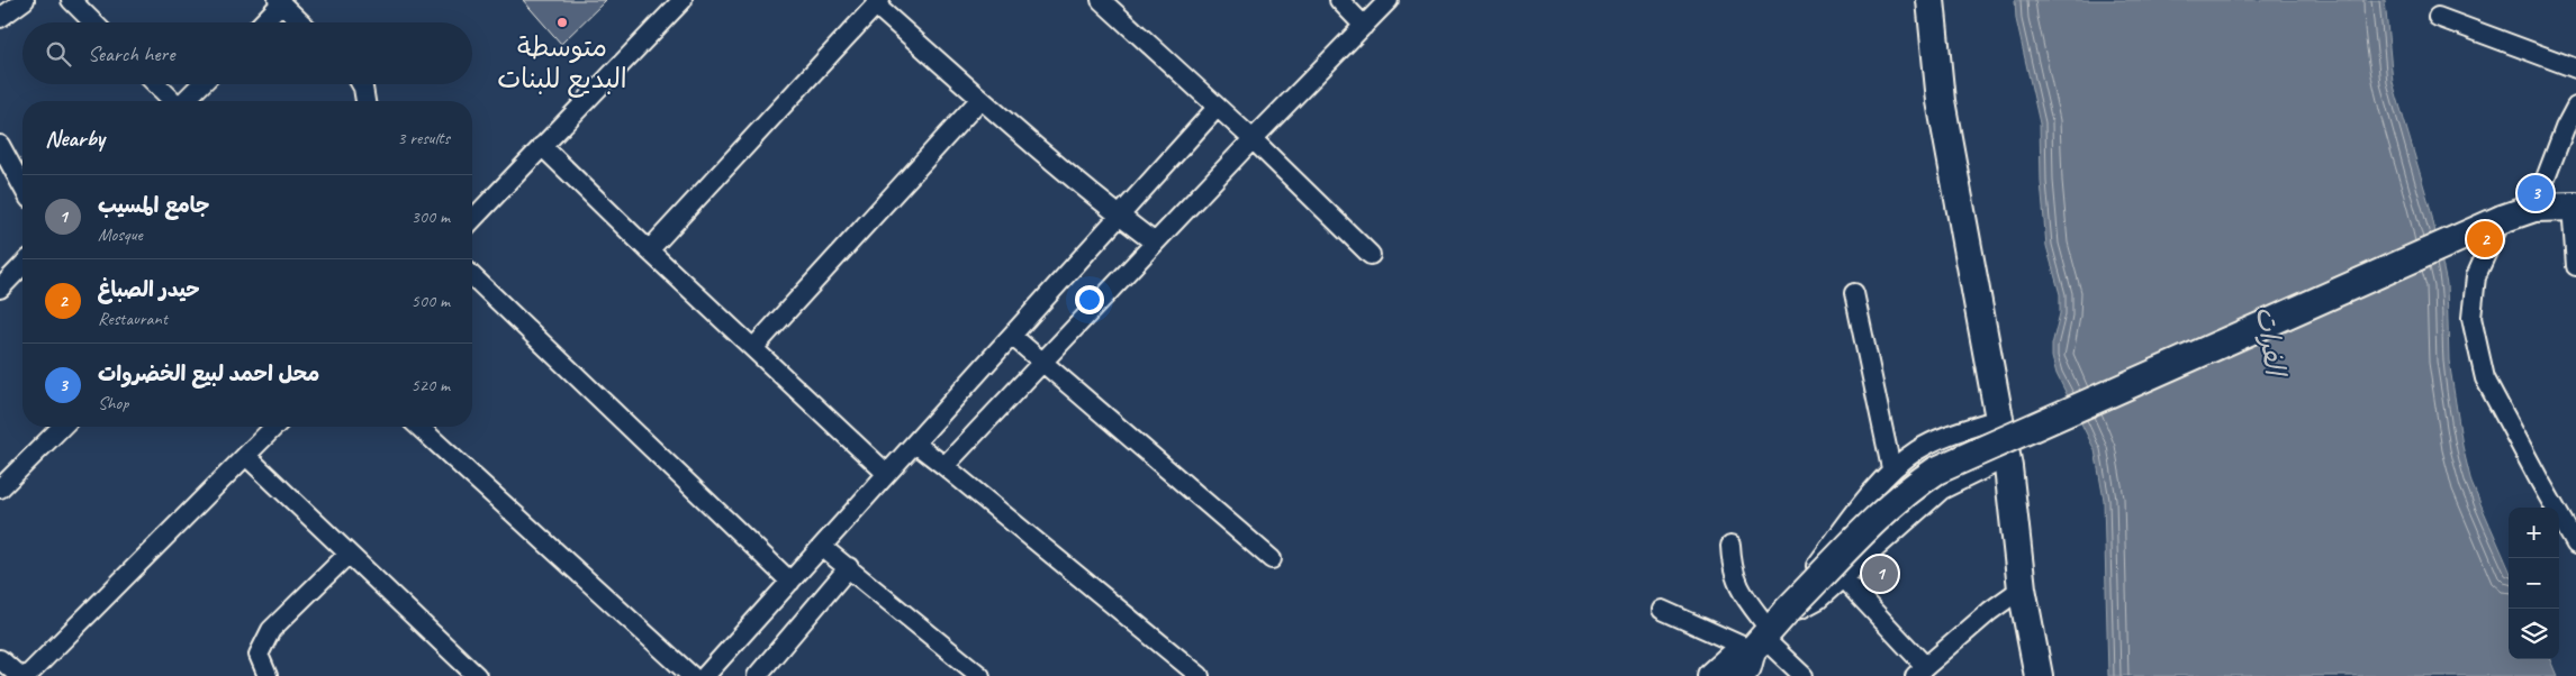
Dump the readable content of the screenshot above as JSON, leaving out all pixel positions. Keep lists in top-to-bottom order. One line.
{"water":["الفرات"],"places":["متوسطة البديع للبنات"],"page":{"search":"Search here","heading":["Nearby","3 results"],"pins":["3","2","1"],"list":[{"mark":"1","name":"جامع المسيب","note":"Mosque","value":"300 m"},{"mark":"2","name":"حيدر الصباغ","note":"Restaurant","value":"500 m"},{"mark":"3","name":"محل احمد لبيع الخضروات","note":"Shop","value":"520 m"}],"map_buttons":["+","−"]}}
